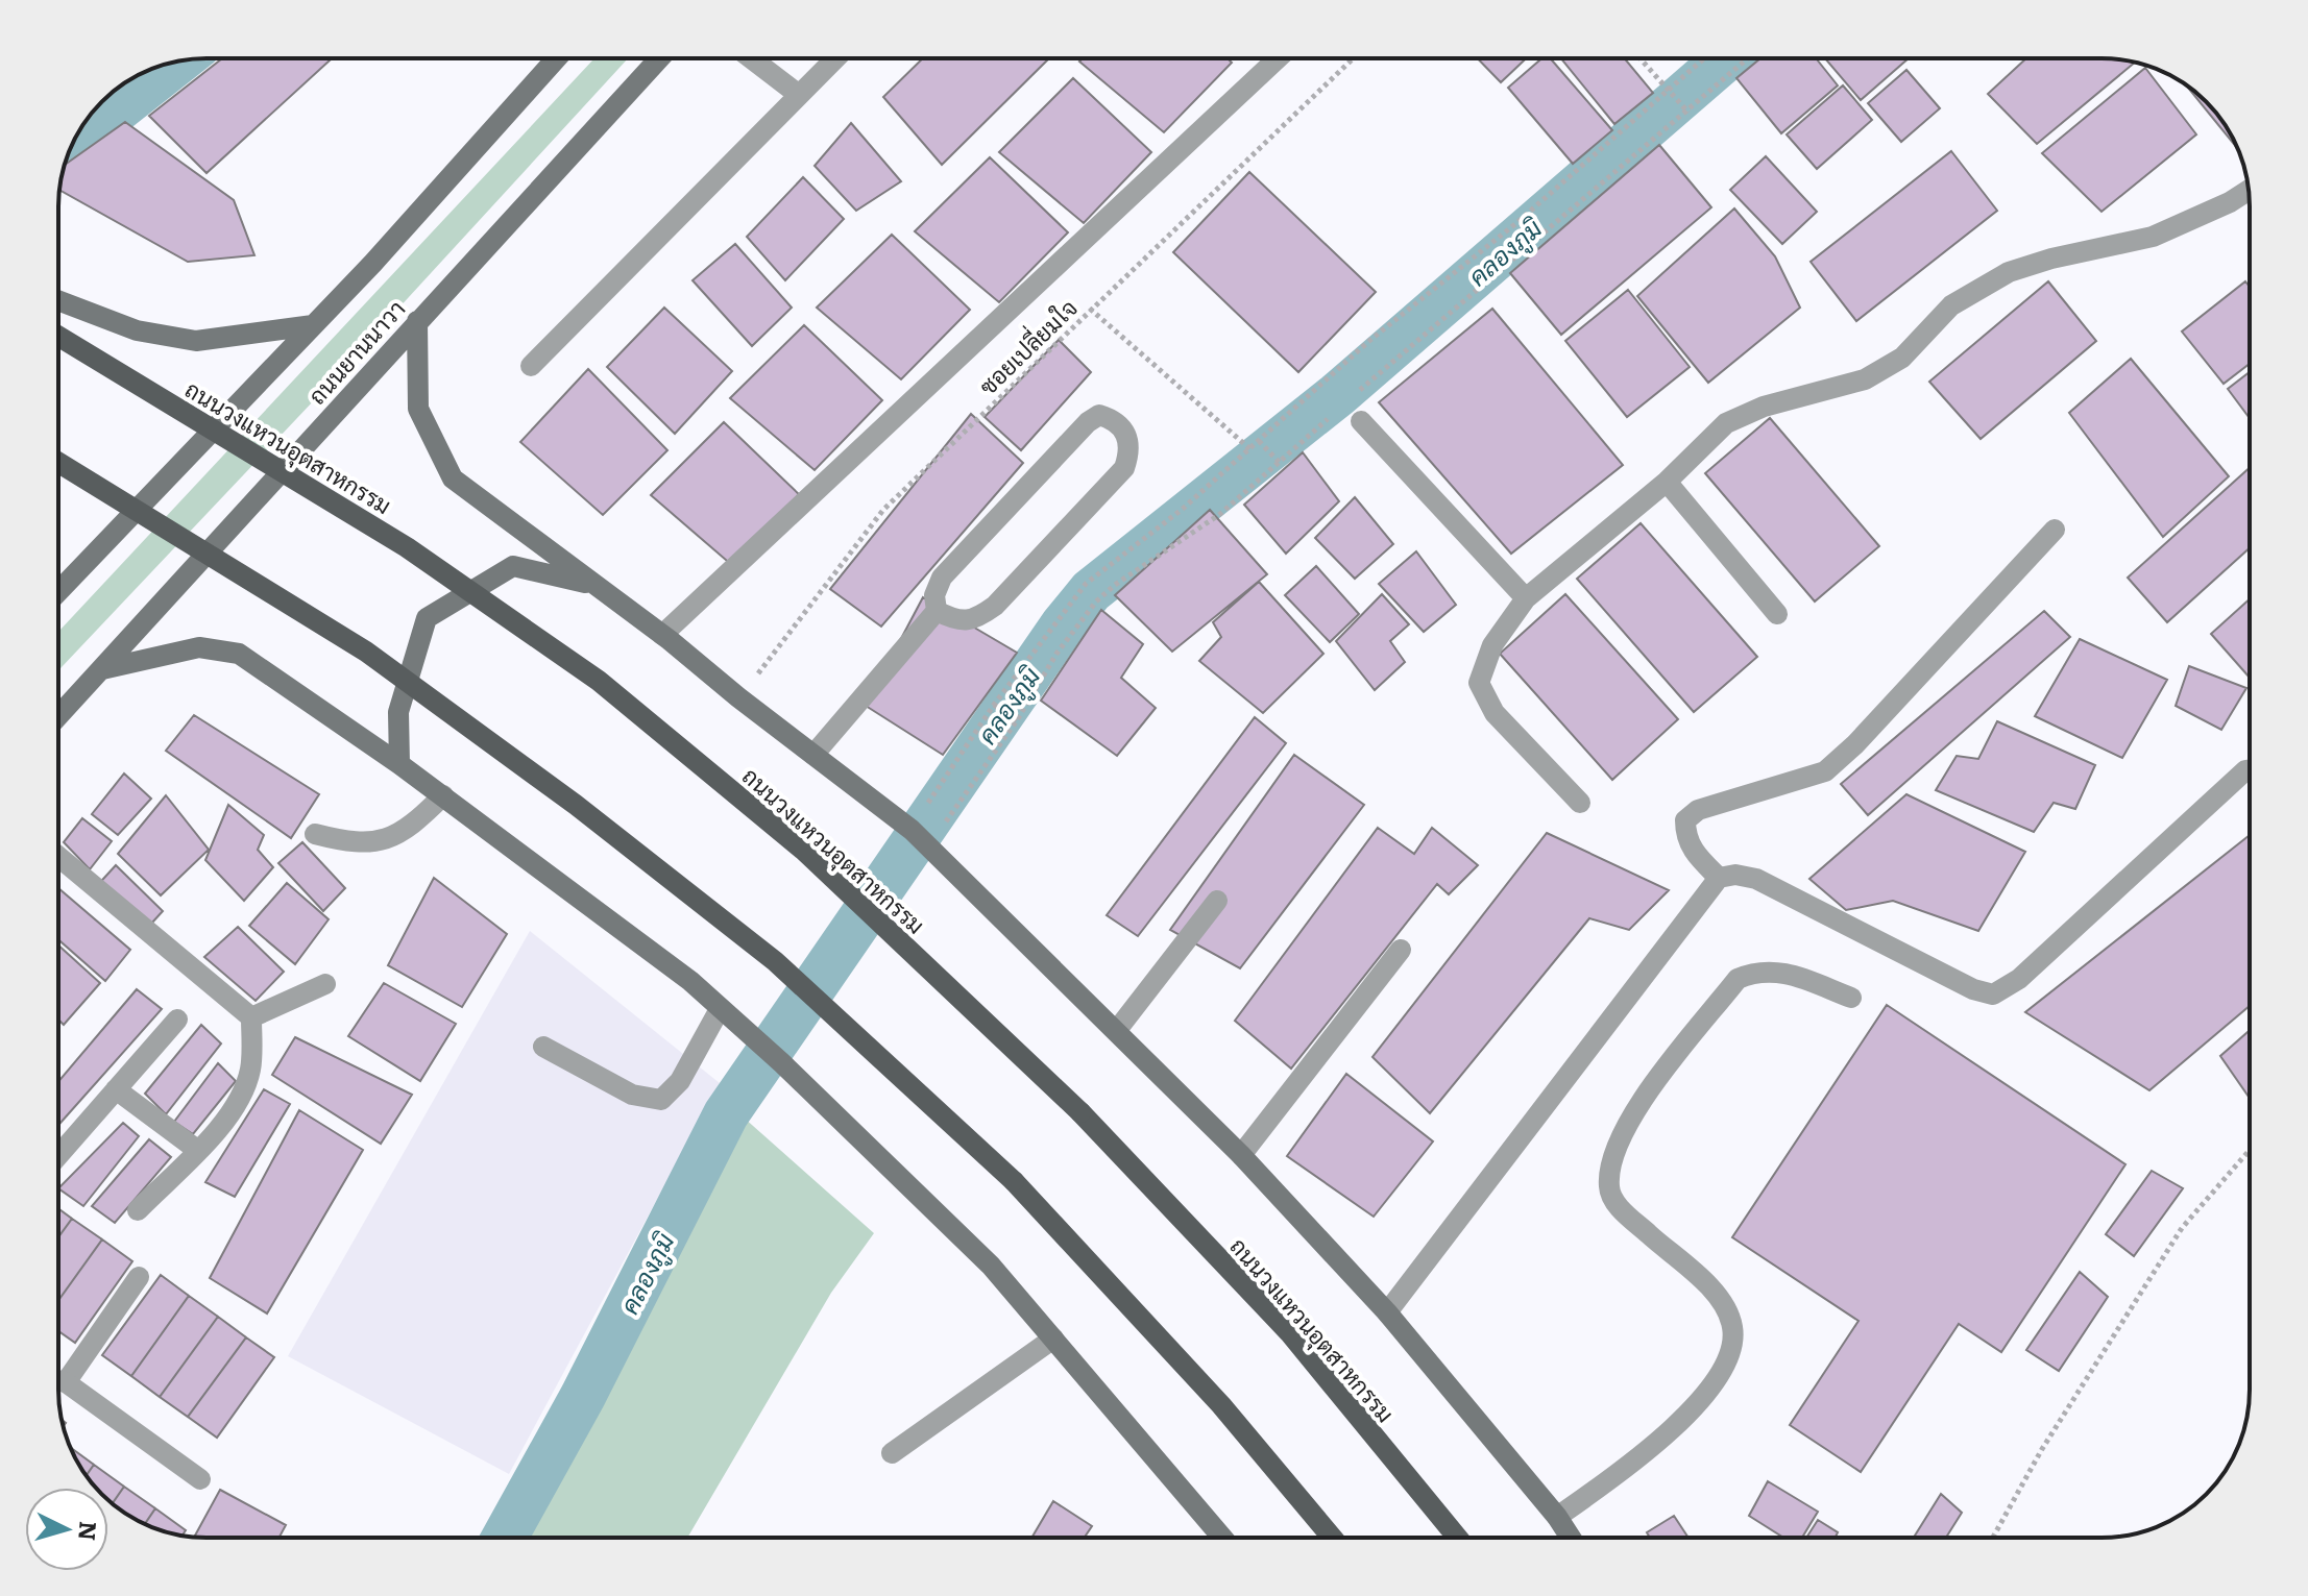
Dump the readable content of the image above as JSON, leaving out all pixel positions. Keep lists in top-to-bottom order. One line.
{"streets":{"main road":["ถนนยานนาวา","ถนนวงแหวนอุตสาหกรรม"],"path":["ซอยเปลี่ยมใจ"]},"crossings":[["ถนนยานนาวา","ถนนวงแหวนอุตสาหกรรม"]],"water":["คลองภูมิ"],"north":"right"}
